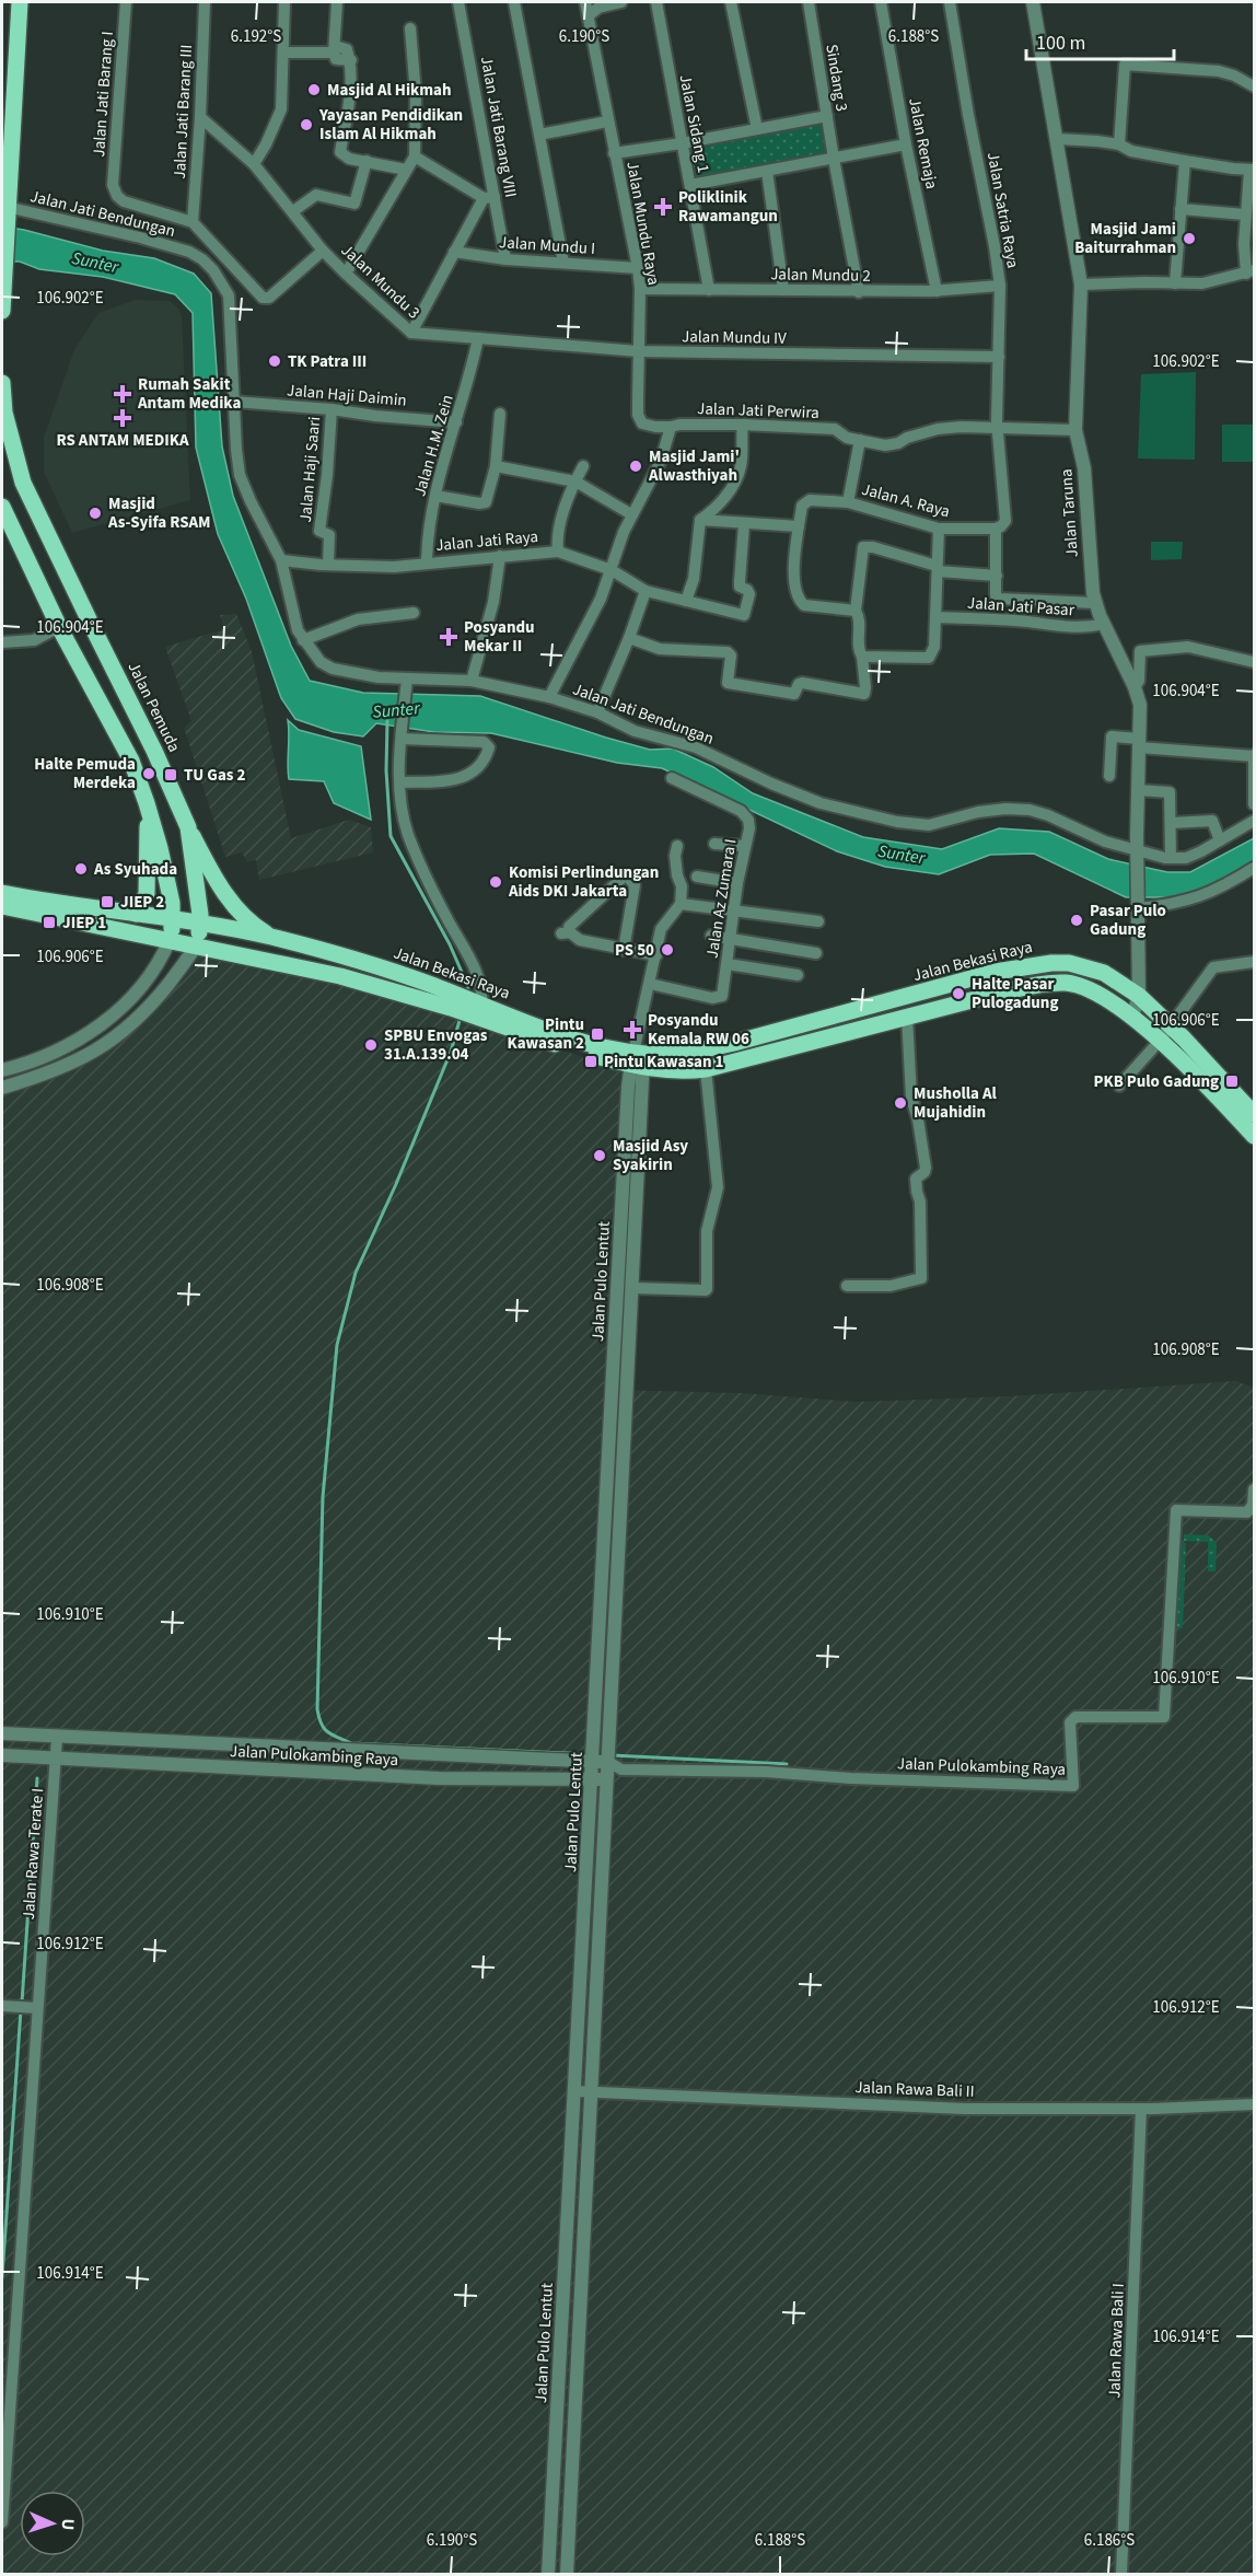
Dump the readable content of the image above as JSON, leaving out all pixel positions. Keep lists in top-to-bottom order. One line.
{"streets":{"main road":["Jalan Pemuda","Jalan Bekasi Raya"],"street":["Sindang 3","Jalan Jati Barang I","Jalan Jati Barang III","Jalan Sidang 1","Jalan Jati Barang VIII","Jalan Remaja","Jalan Satria Raya","Jalan Jati Bendungan","Jalan Mundu Raya","Jalan Mundu I","Jalan Mundu 2","Jalan Mundu 3","Jalan Mundu IV","Jalan Haji Daimin","Jalan Jati Perwira","Jalan H.M. Zein","Jalan Haji Saari","Jalan A. Raya","Jalan Taruna","Jalan Jati Raya","Jalan Jati Pasar","Jalan Az Zumara I","Jalan Pulo Lentut","Jalan Pulokambing Raya","Jalan Rawa Terate I","Jalan Rawa Bali II","Jalan Rawa Bali I"]},"crossings":[["Sindang 3","Jalan Mundu 2"],["Jalan Jati Barang I","Jalan Jati Barang III"],["Jalan Jati Barang III","Jalan Mundu 3"],["Jalan Sidang 1","Jalan Mundu 2"],["Jalan Jati Barang VIII","Jalan Mundu I"],["Jalan Remaja","Jalan Mundu 2"],["Jalan Satria Raya","Jalan Mundu 2"],["Jalan Satria Raya","Jalan Mundu IV"],["Jalan Satria Raya","Jalan Jati Perwira"],["Jalan Jati Bendungan","Jalan Haji Daimin"],["Jalan Jati Bendungan","Jalan Taruna"],["Jalan Jati Bendungan","Jalan Jati Raya"],["Jalan Mundu Raya","Jalan Mundu I"],["Jalan Mundu Raya","Jalan Mundu 2"],["Jalan Mundu Raya","Jalan Mundu 3"],["Jalan Mundu Raya","Jalan Mundu IV"],["Jalan Mundu Raya","Jalan Jati Perwira"],["Jalan Mundu 3","Jalan Mundu IV"],["Jalan Mundu 3","Jalan H.M. Zein"],["Jalan Haji Daimin","Jalan H.M. Zein"],["Jalan Haji Daimin","Jalan Haji Saari"],["Jalan Jati Perwira","Jalan Taruna"],["Jalan H.M. Zein","Jalan Jati Raya"],["Jalan Haji Saari","Jalan Jati Raya"],["Jalan Taruna","Jalan Jati Pasar"],["Jalan Taruna","Jalan Bekasi Raya"],["Jalan Pemuda","Jalan Bekasi Raya"],["Jalan Bekasi Raya","Jalan Pulo Lentut"],["Jalan Pulo Lentut","Jalan Pulokambing Raya"],["Jalan Pulo Lentut","Jalan Rawa Bali II"],["Jalan Pulokambing Raya","Jalan Rawa Terate I"],["Jalan Rawa Bali II","Jalan Rawa Bali I"]],"water":["Sunter"],"places":{"other":["Masjid Al Hikmah","Yayasan Pendidikan Islam Al Hikmah","Masjid Jami Baiturrahman","TK Patra III","Masjid Jami' Alwasthiyah","Masjid As-Syifa RSAM","Halte Pemuda Merdeka","As Syuhada","Komisi Perlindungan Aids DKI Jakarta","Pasar Pulo Gadung","PS 50","Halte Pasar Pulogadung","SPBU Envogas 31.A.139.04","Musholla Al Mujahidin","Masjid Asy Syakirin"],"health":["Poliklinik Rawamangun","Rumah Sakit Antam Medika","RS ANTAM MEDIKA","Posyandu Mekar II","Posyandu Kemala RW 06"],"transit":["TU Gas 2","JIEP 2","JIEP 1","Pintu Kawasan 2","Pintu Kawasan 1","PKB Pulo Gadung"]},"scale_bar":"100 m","north":"right","coordinates":["6.192°S","6.190°S","6.188°S","106.902°E","106.904°E","106.906°E","106.908°E","106.910°E","106.912°E","106.914°E","6.186°S"]}
